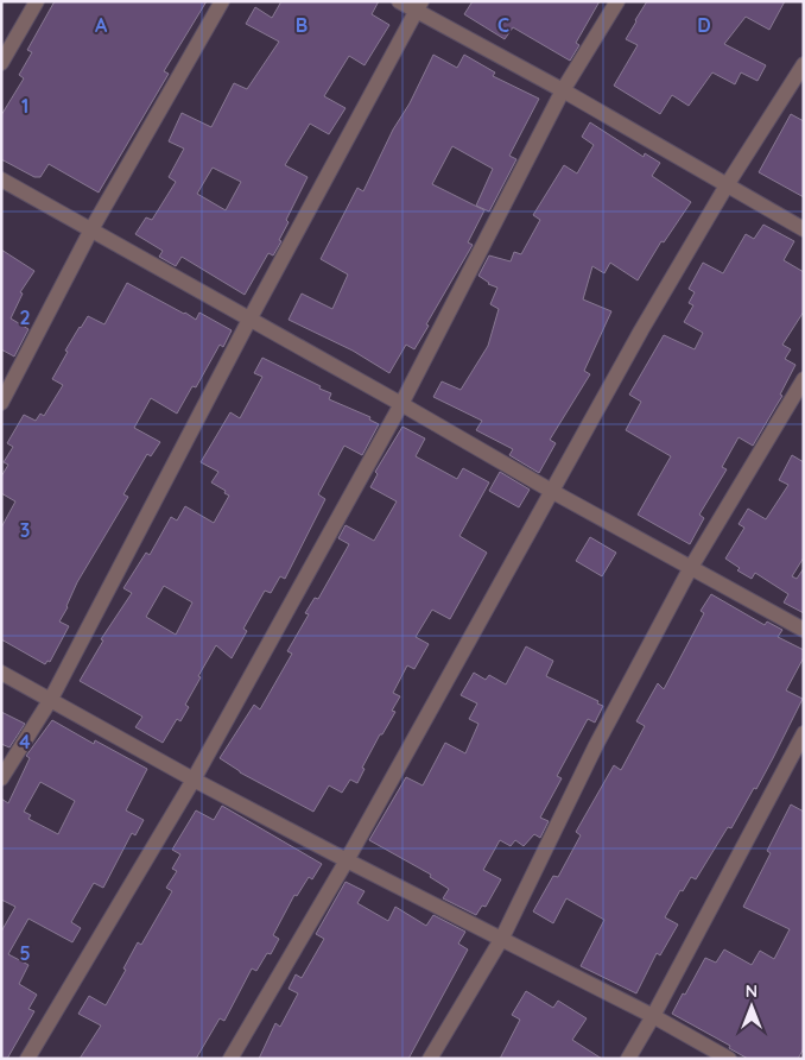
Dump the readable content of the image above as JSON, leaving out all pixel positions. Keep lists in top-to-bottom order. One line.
{"north":"top","grid":{"columns":["A","B","C","D"],"rows":["1","2","3","4","5"]}}
